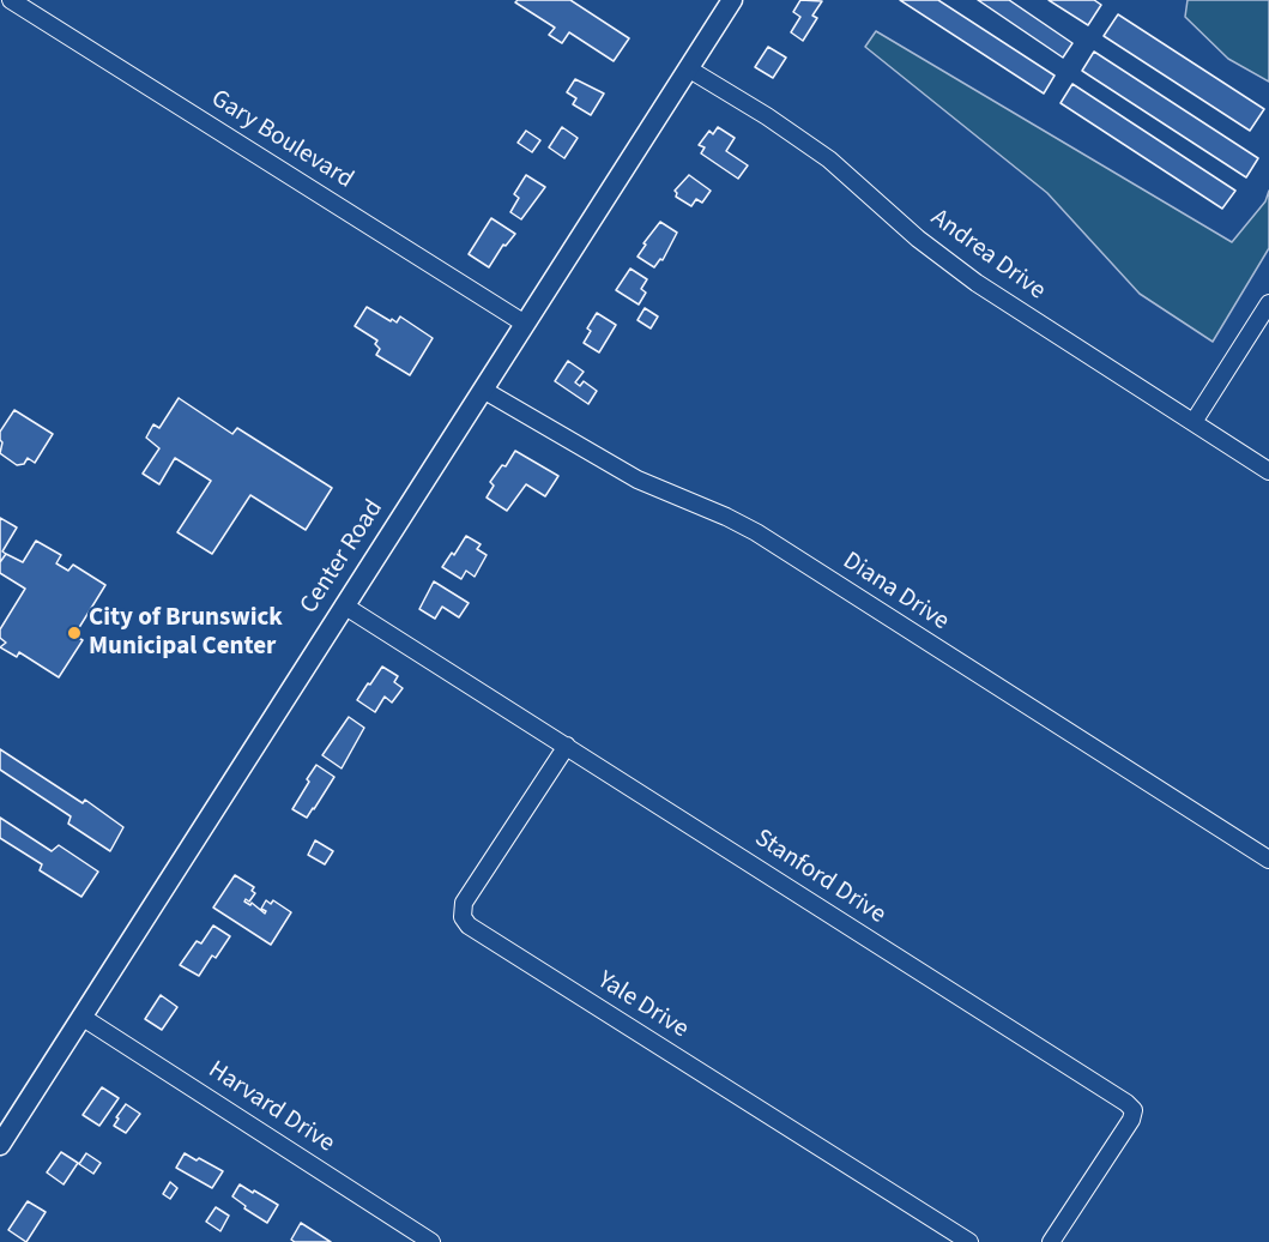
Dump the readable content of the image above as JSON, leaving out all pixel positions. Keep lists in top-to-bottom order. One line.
{"streets":{"main road":["Center Road"],"street":["Gary Boulevard","Andrea Drive","Diana Drive","Stanford Drive","Yale Drive","Harvard Drive"]},"crossings":[["Gary Boulevard","Center Road"],["Andrea Drive","Center Road"],["Center Road","Diana Drive"],["Center Road","Stanford Drive"],["Center Road","Harvard Drive"],["Stanford Drive","Yale Drive"]],"places":["City of Brunswick Municipal Center"]}
